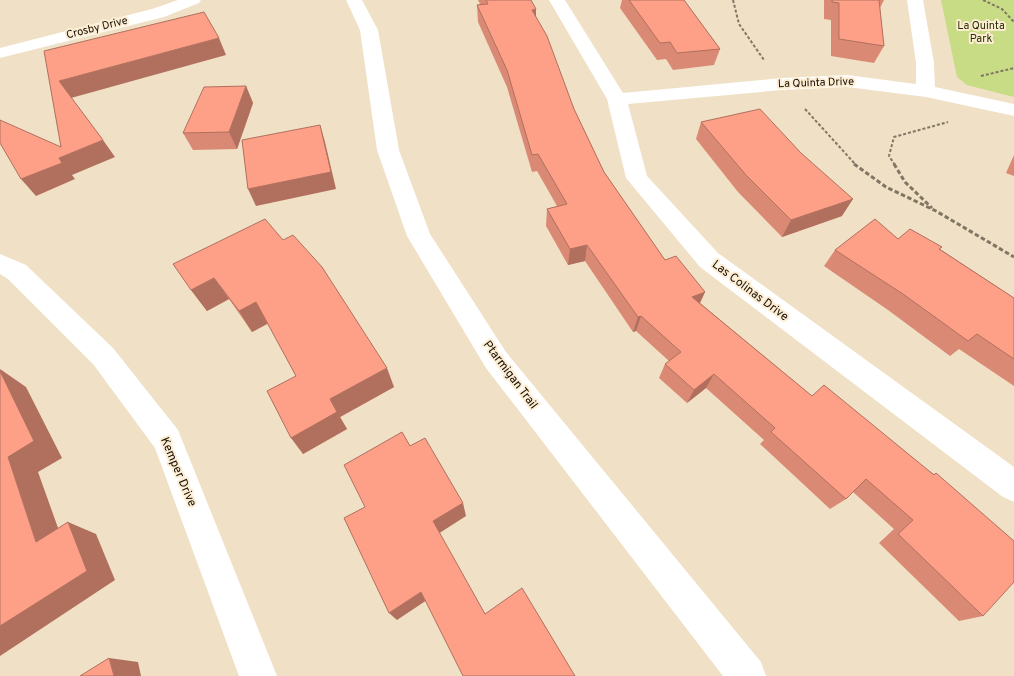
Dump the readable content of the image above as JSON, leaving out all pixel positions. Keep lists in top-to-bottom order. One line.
{"streets":{"street":["Crosby Drive","La Quinta Drive","Las Colinas Drive","Ptarmigan Trail","Kemper Drive"]},"crossings":[["La Quinta Drive","Las Colinas Drive"]],"parks":["La Quinta Park"]}
